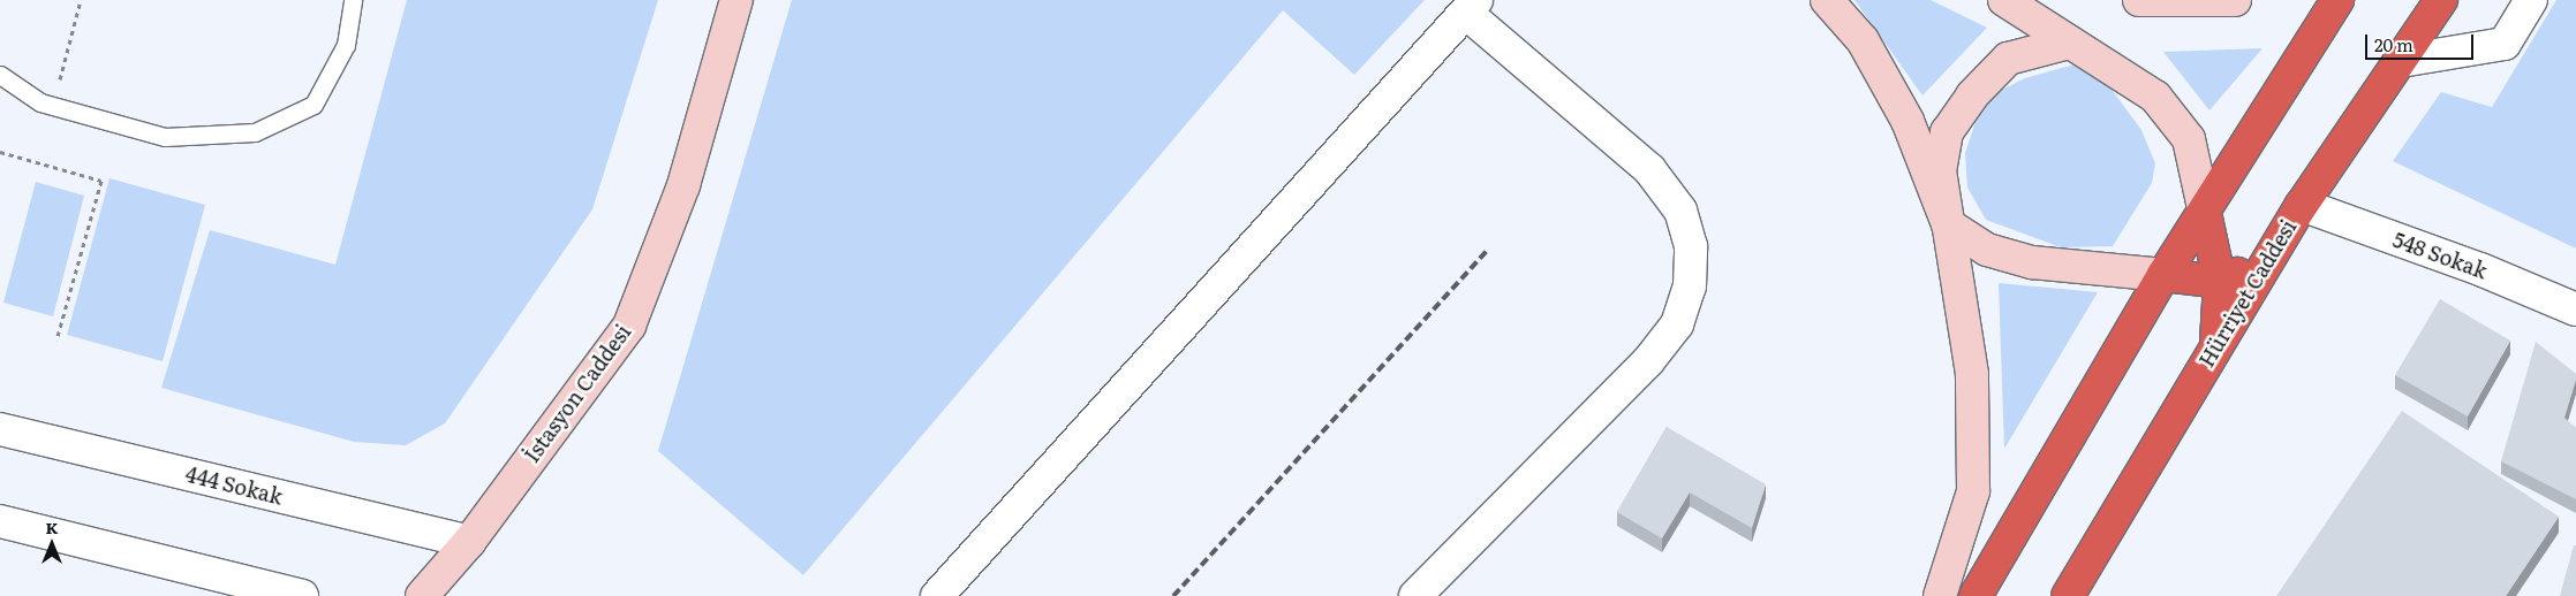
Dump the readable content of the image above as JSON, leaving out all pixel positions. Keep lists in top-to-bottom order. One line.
{"streets":{"highway":["Hürriyet Caddesi"],"street":["548 Sokak","İstasyon Caddesi","444 Sokak"]},"crossings":[["548 Sokak","Hürriyet Caddesi"],["İstasyon Caddesi","444 Sokak"]],"scale_bar":"20 m","north":"top"}
